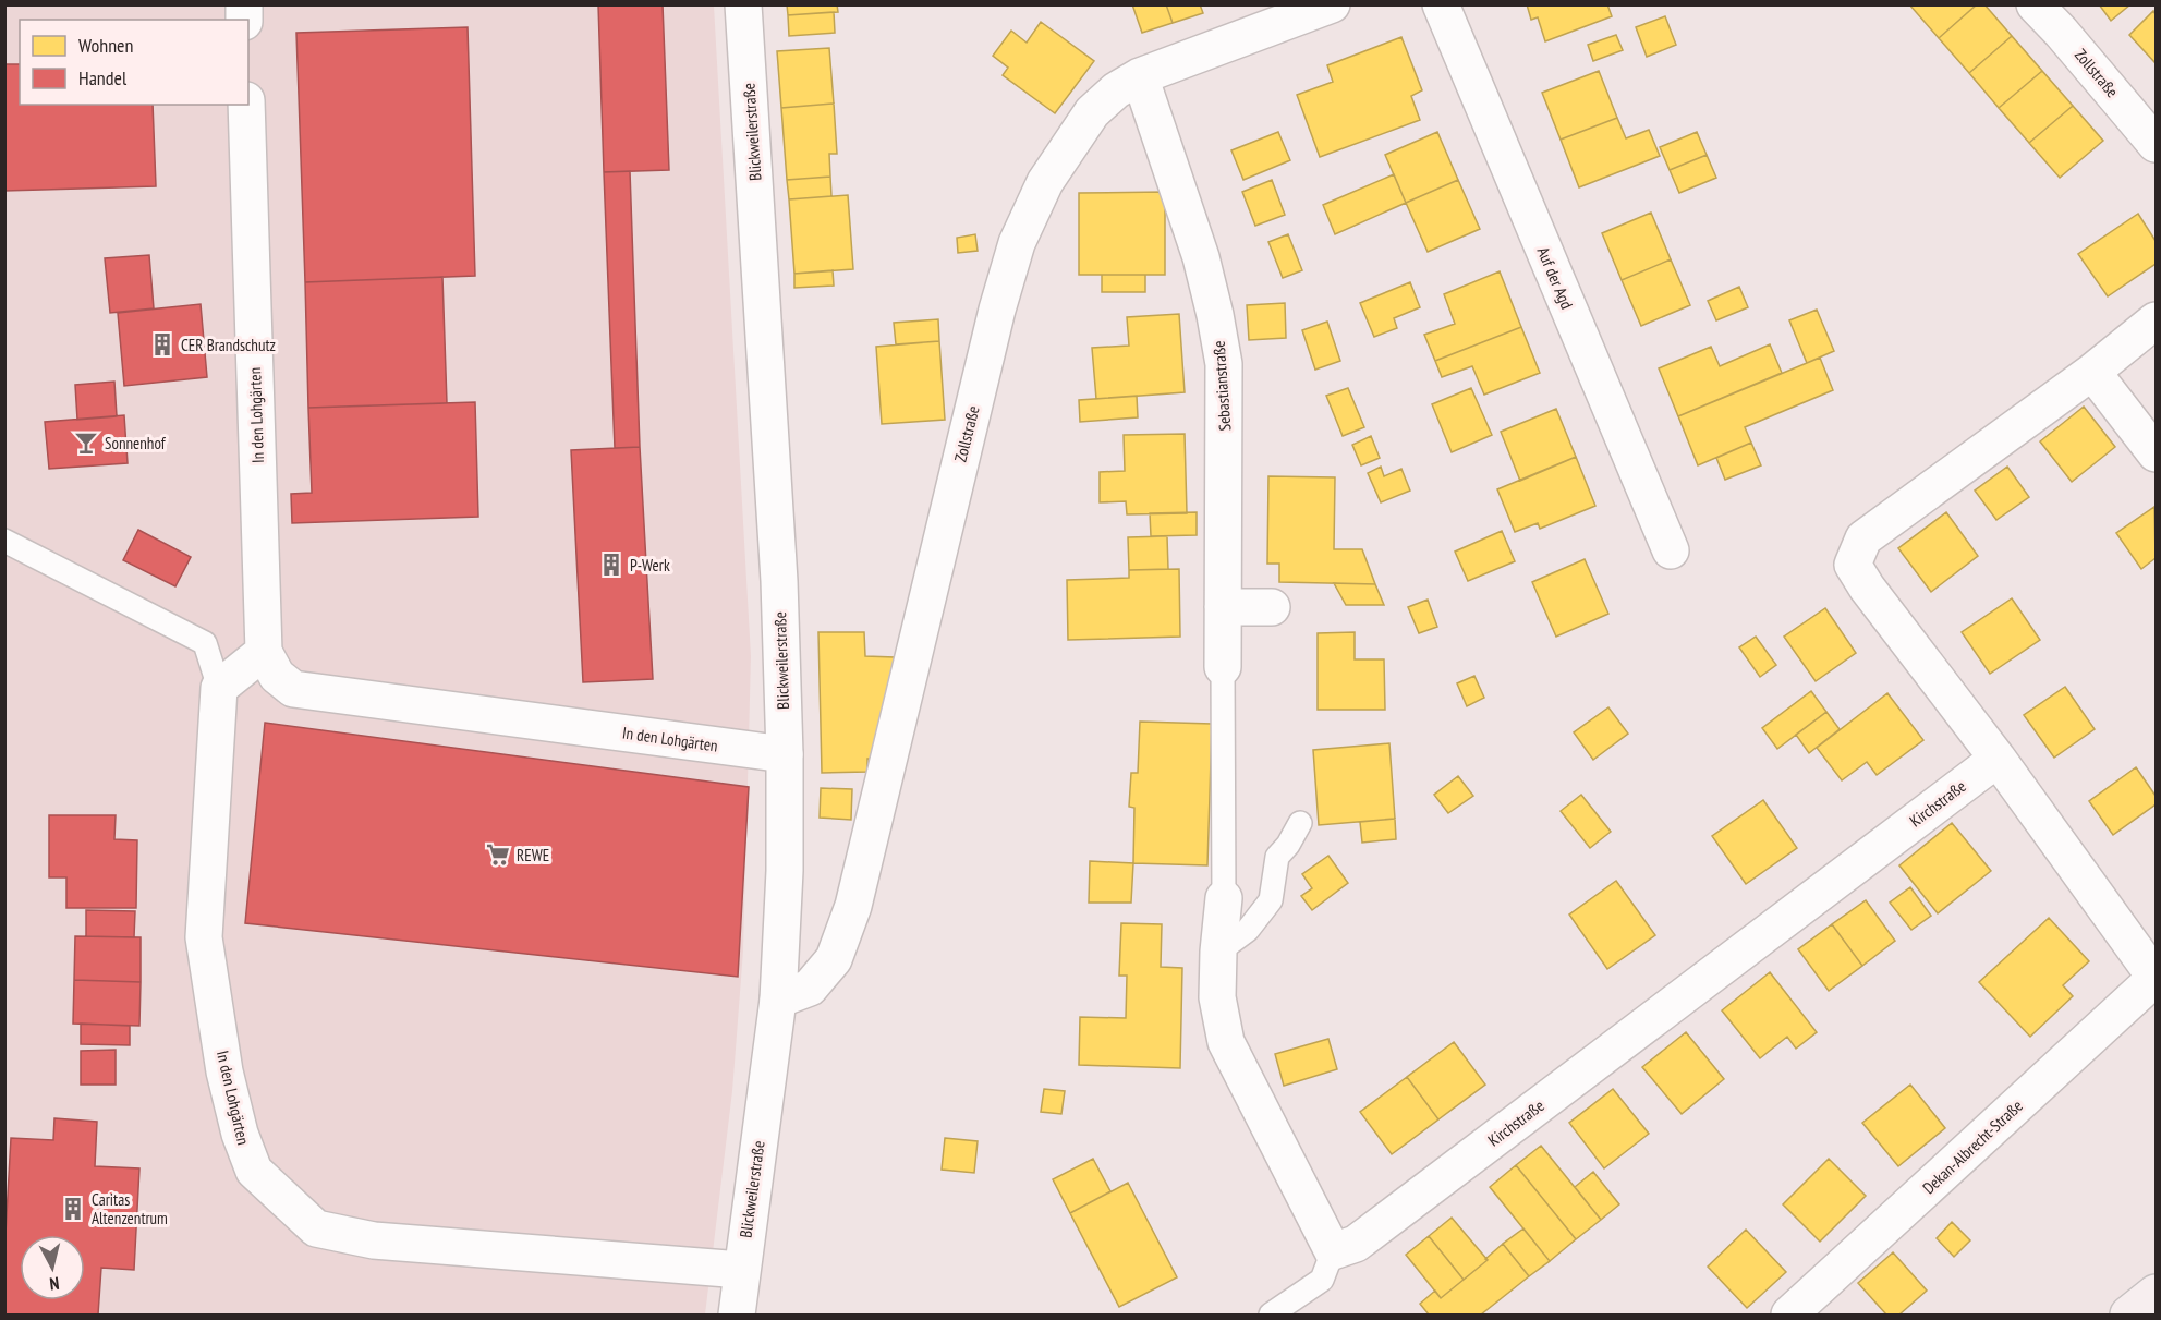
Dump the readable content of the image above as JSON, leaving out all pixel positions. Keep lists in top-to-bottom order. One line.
{"streets":{"street":["Zollstraße","Blickweilerstraße","Auf der Agd","Sebastianstraße","In den Lohgärten","Kirchstraße","Dekan-Albrecht-Straße"]},"crossings":[["Zollstraße","Blickweilerstraße"],["Zollstraße","Sebastianstraße"],["Blickweilerstraße","In den Lohgärten"]],"places":{"building":["CER Brandschutz","P-Werk","Caritas Altenzentrum"],"bar":["Sonnenhof"],"supermarket":["REWE"]},"legend":["Wohnen","Handel"],"north":"bottom"}
